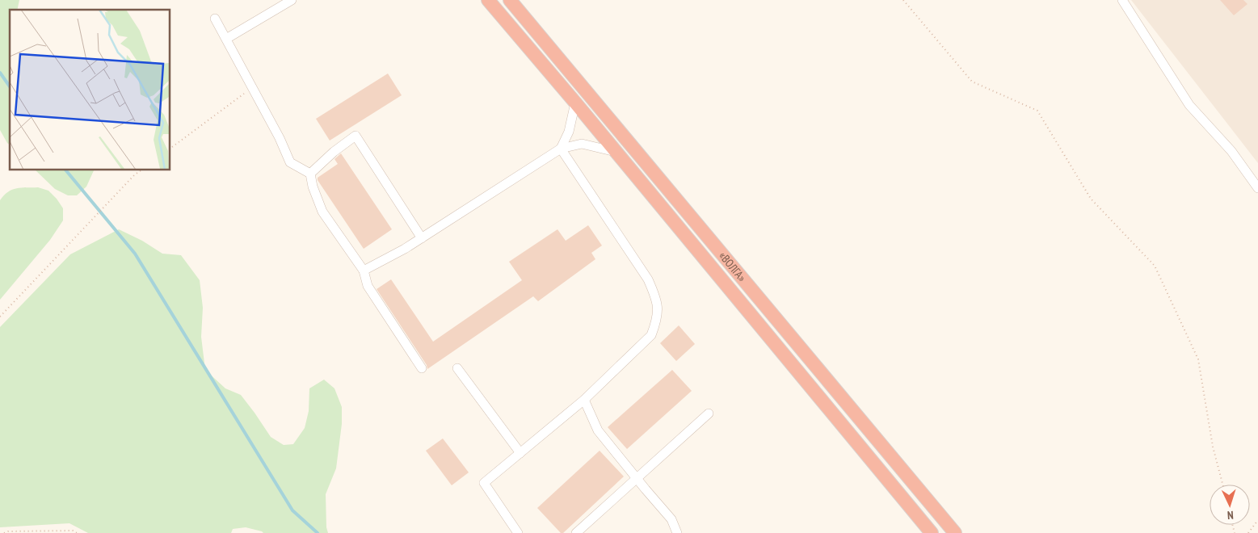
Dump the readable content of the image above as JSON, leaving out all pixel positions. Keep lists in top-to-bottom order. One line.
{"streets":{"highway":["«ВОЛГА»"]},"north":"bottom"}
